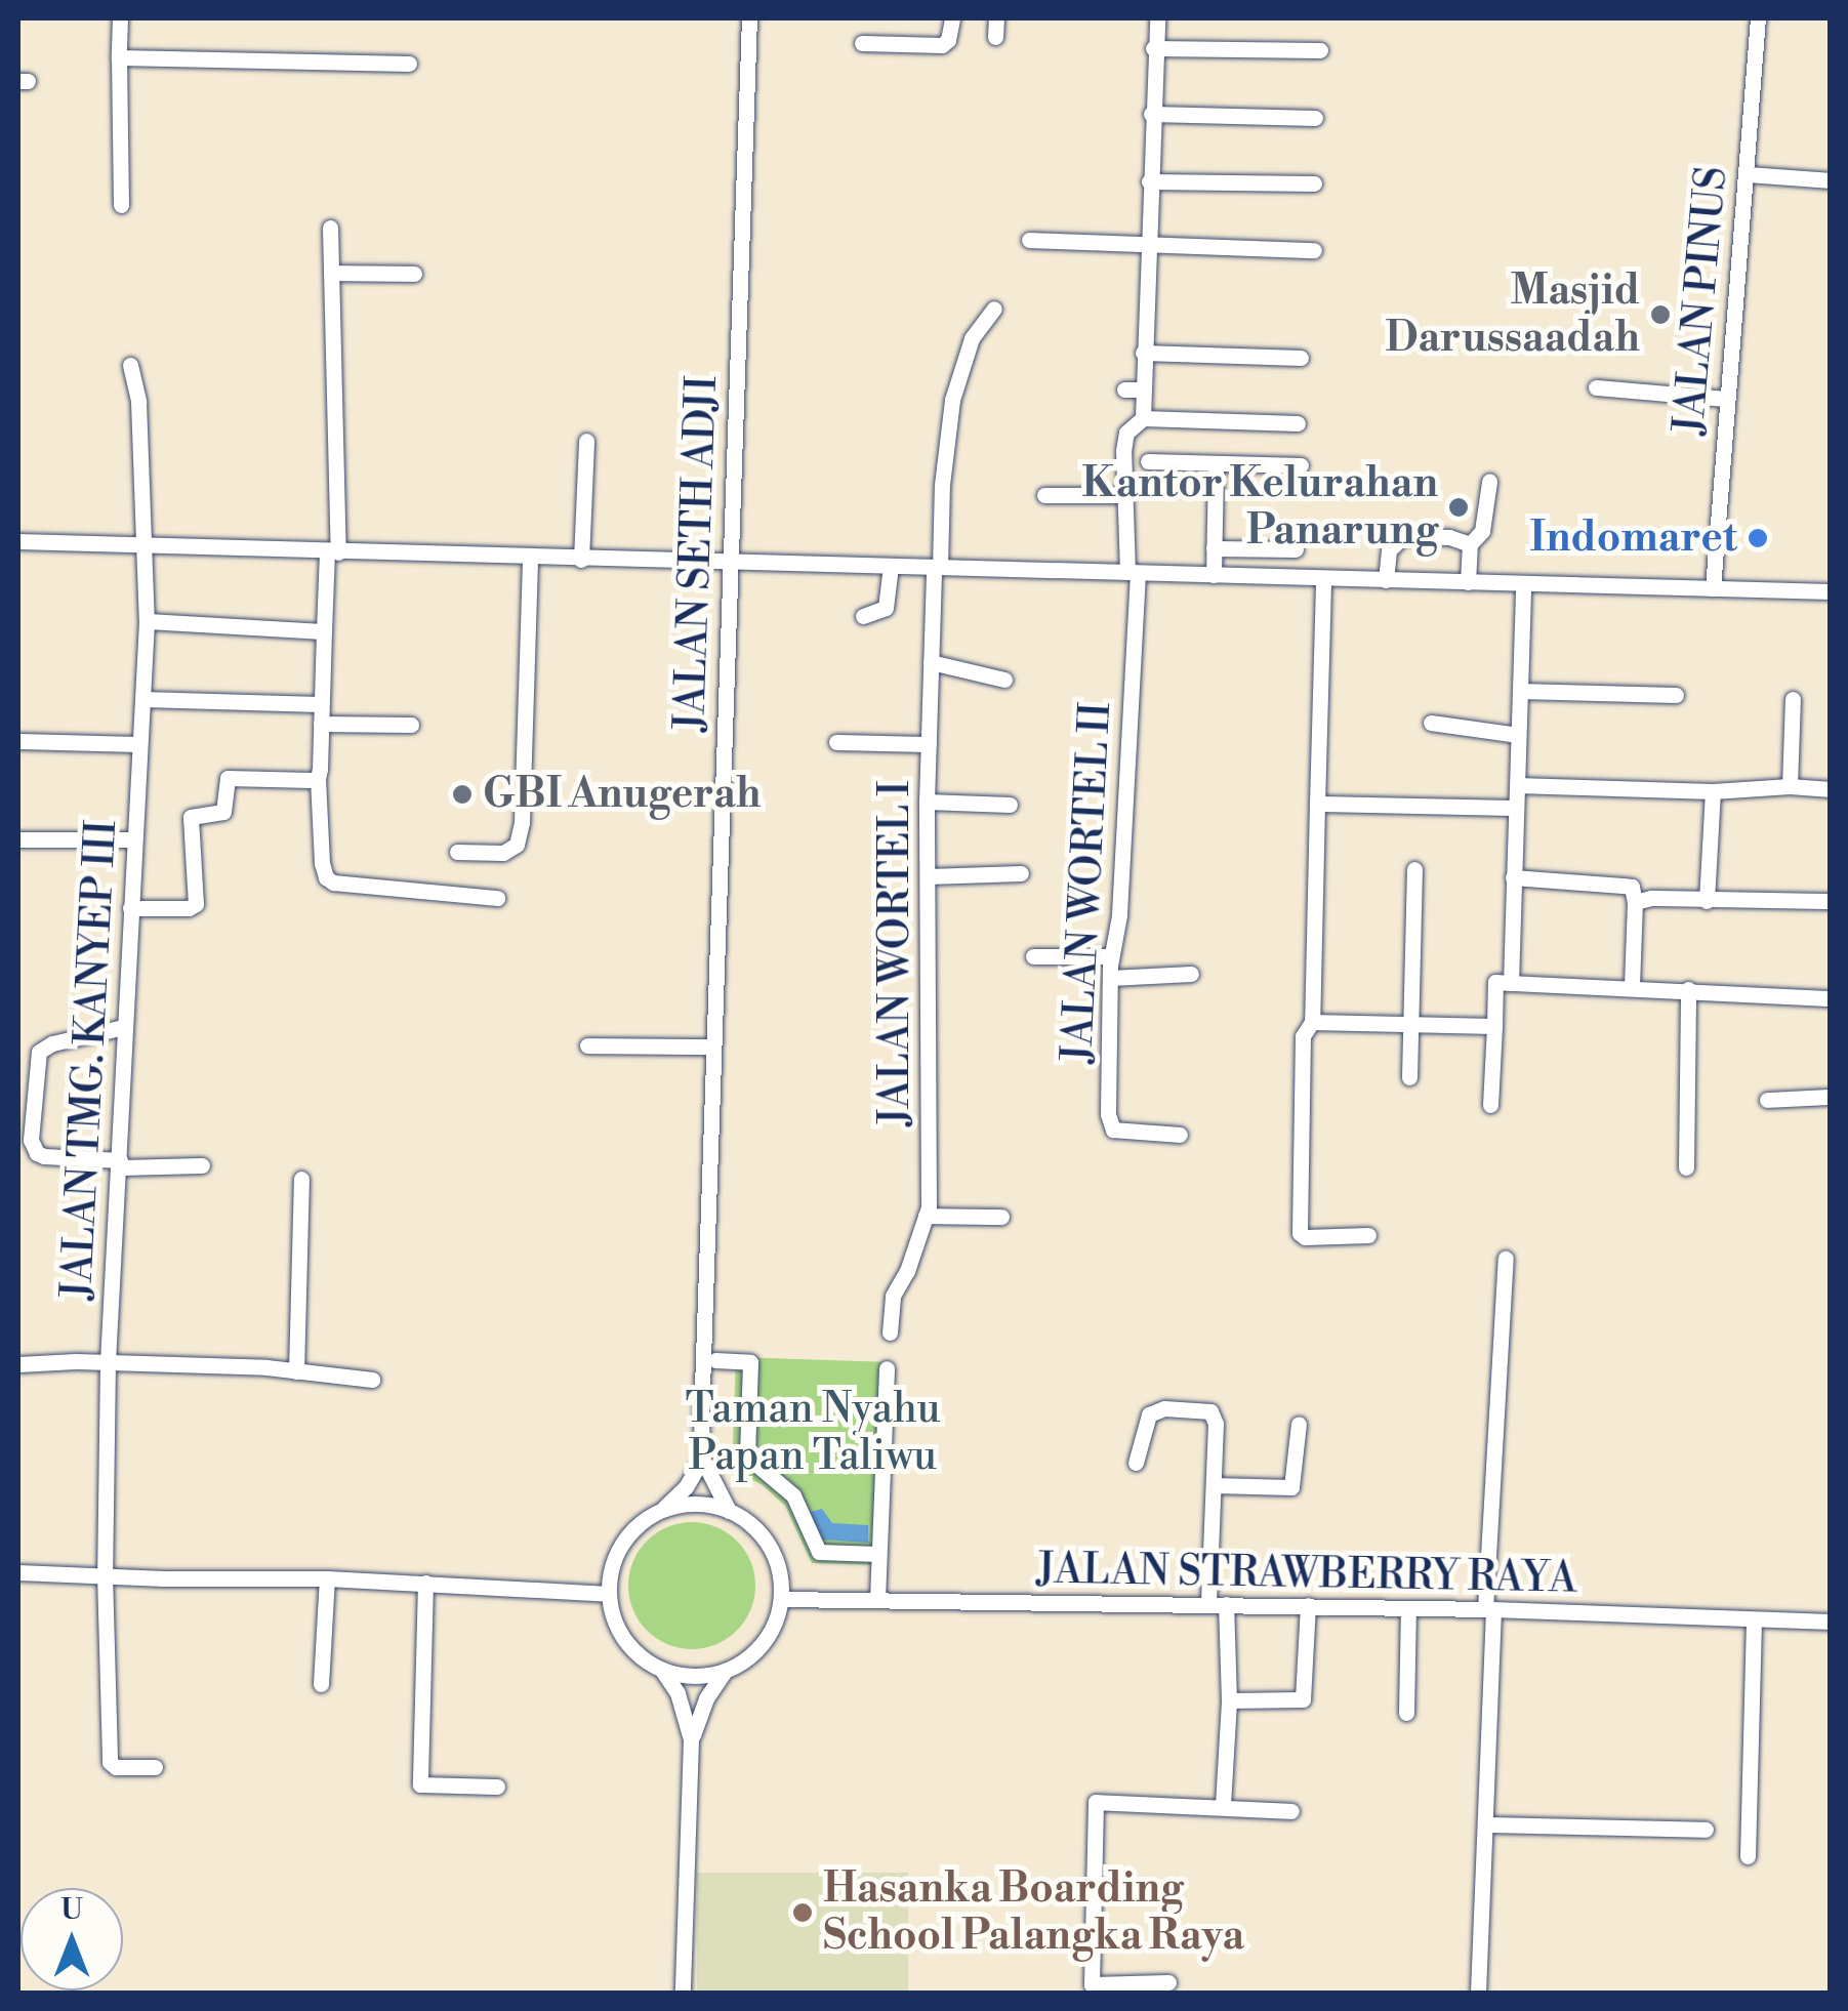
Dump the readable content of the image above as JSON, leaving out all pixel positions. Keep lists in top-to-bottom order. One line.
{"streets":{"street":["JALAN PINUS","JALAN SETH ADJI","JALAN WORTEL II","JALAN WORTEL I","JALAN TMG. KANYEP III","JALAN STRAWBERRY RAYA"]},"parks":["Taman Nyahu Papan Taliwu"],"places":["Masjid Darussaadah","Kantor Kelurahan Panarung","Indomaret","GBI Anugerah","Hasanka Boarding School Palangka Raya"],"north":"top"}
